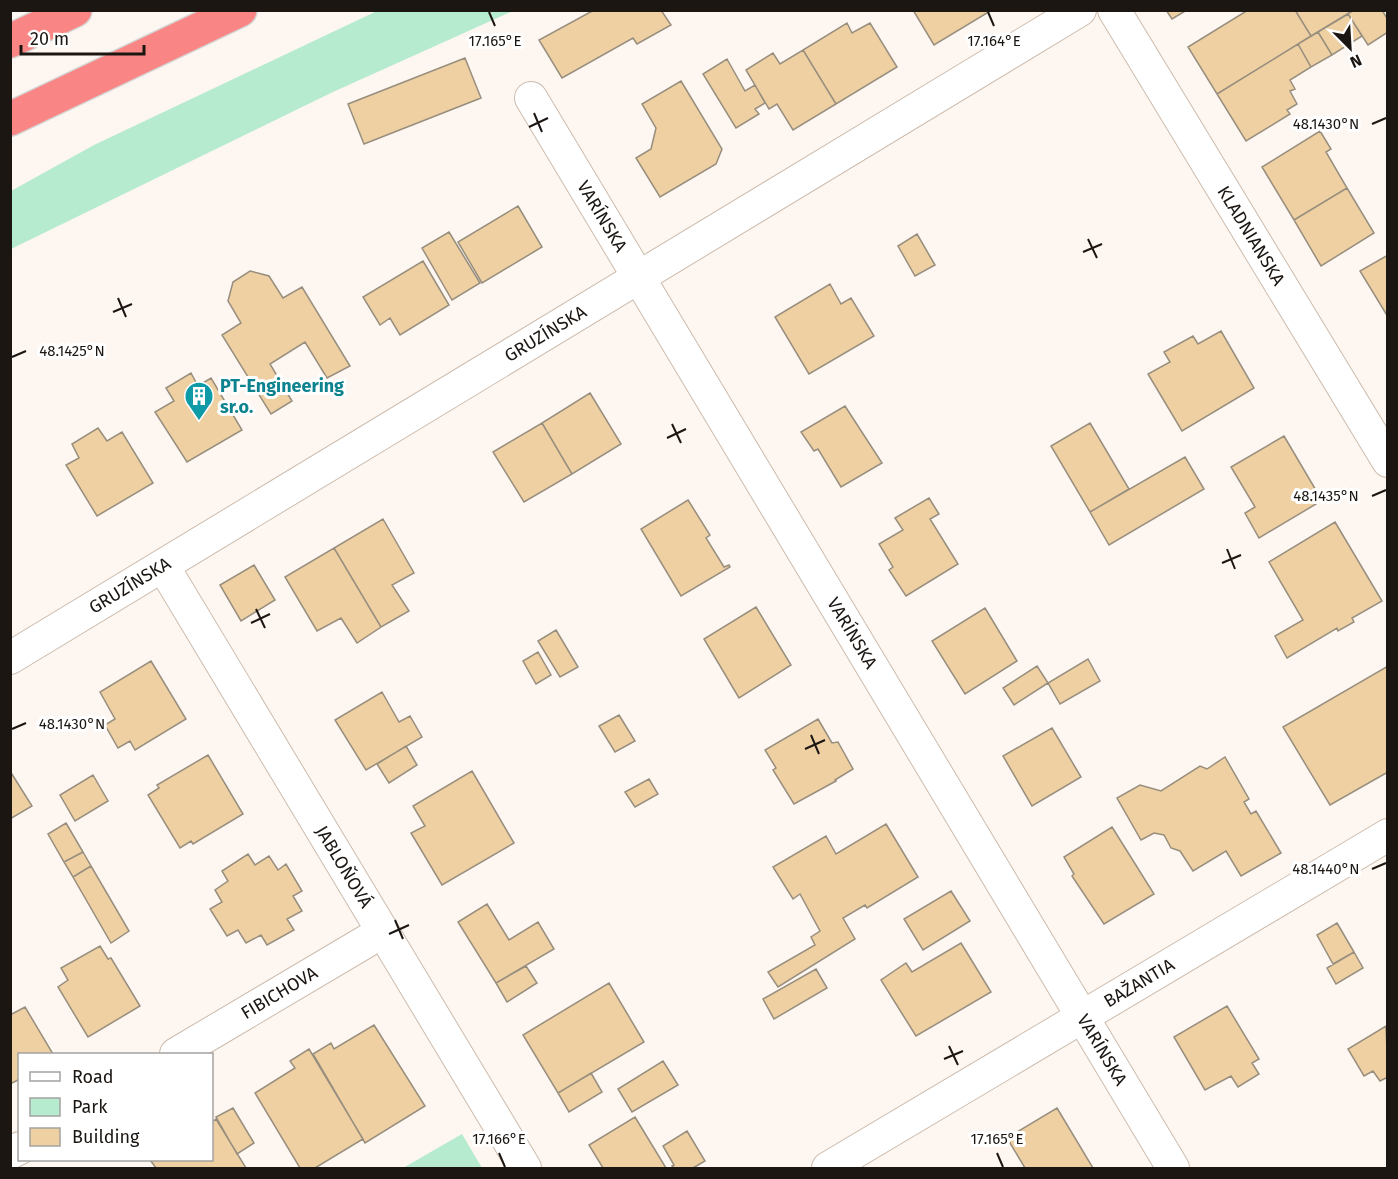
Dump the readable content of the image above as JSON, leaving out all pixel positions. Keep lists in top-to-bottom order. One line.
{"streets":{"street":["VARÍNSKA","KLADNIANSKA","GRUZÍNSKA","JABLOŇOVÁ","BAŽANTIA","FIBICHOVA"]},"crossings":[["VARÍNSKA","GRUZÍNSKA"],["VARÍNSKA","BAŽANTIA"],["GRUZÍNSKA","JABLOŇOVÁ"],["JABLOŇOVÁ","FIBICHOVA"]],"places":{"building":["PT-Engineering sr.o."]},"legend":["Road","Park","Building"],"scale_bar":"20 m","north":"bottom right","coordinates":["17.165°E","17.164°E","48.1430°N","48.1425°N","48.1435°N","48.1440°N","17.166°E"]}
